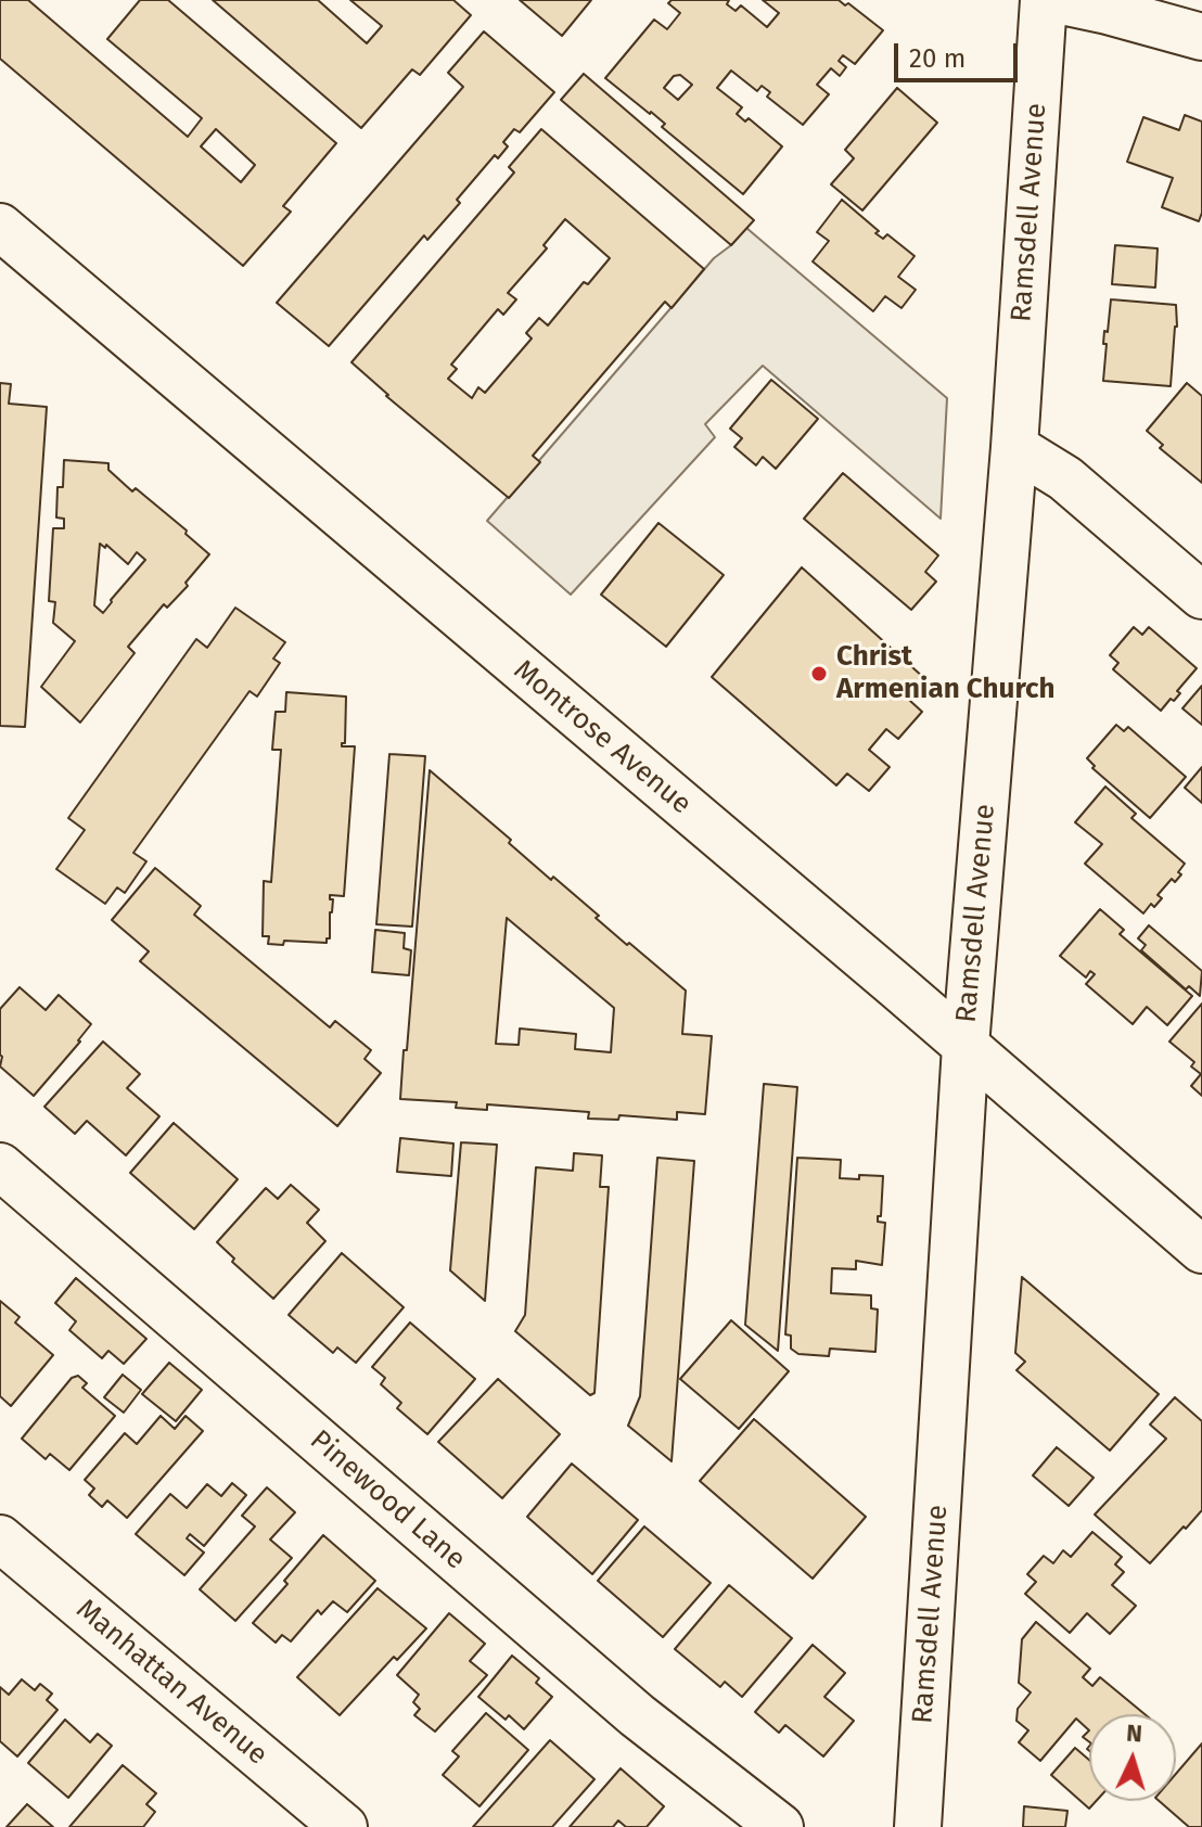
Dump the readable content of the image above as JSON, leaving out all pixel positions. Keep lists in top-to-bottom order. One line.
{"streets":{"street":["Ramsdell Avenue","Montrose Avenue","Pinewood Lane","Manhattan Avenue"]},"crossings":[["Ramsdell Avenue","Montrose Avenue"]],"places":["Christ Armenian Church"],"scale_bar":"20 m","north":"top"}
